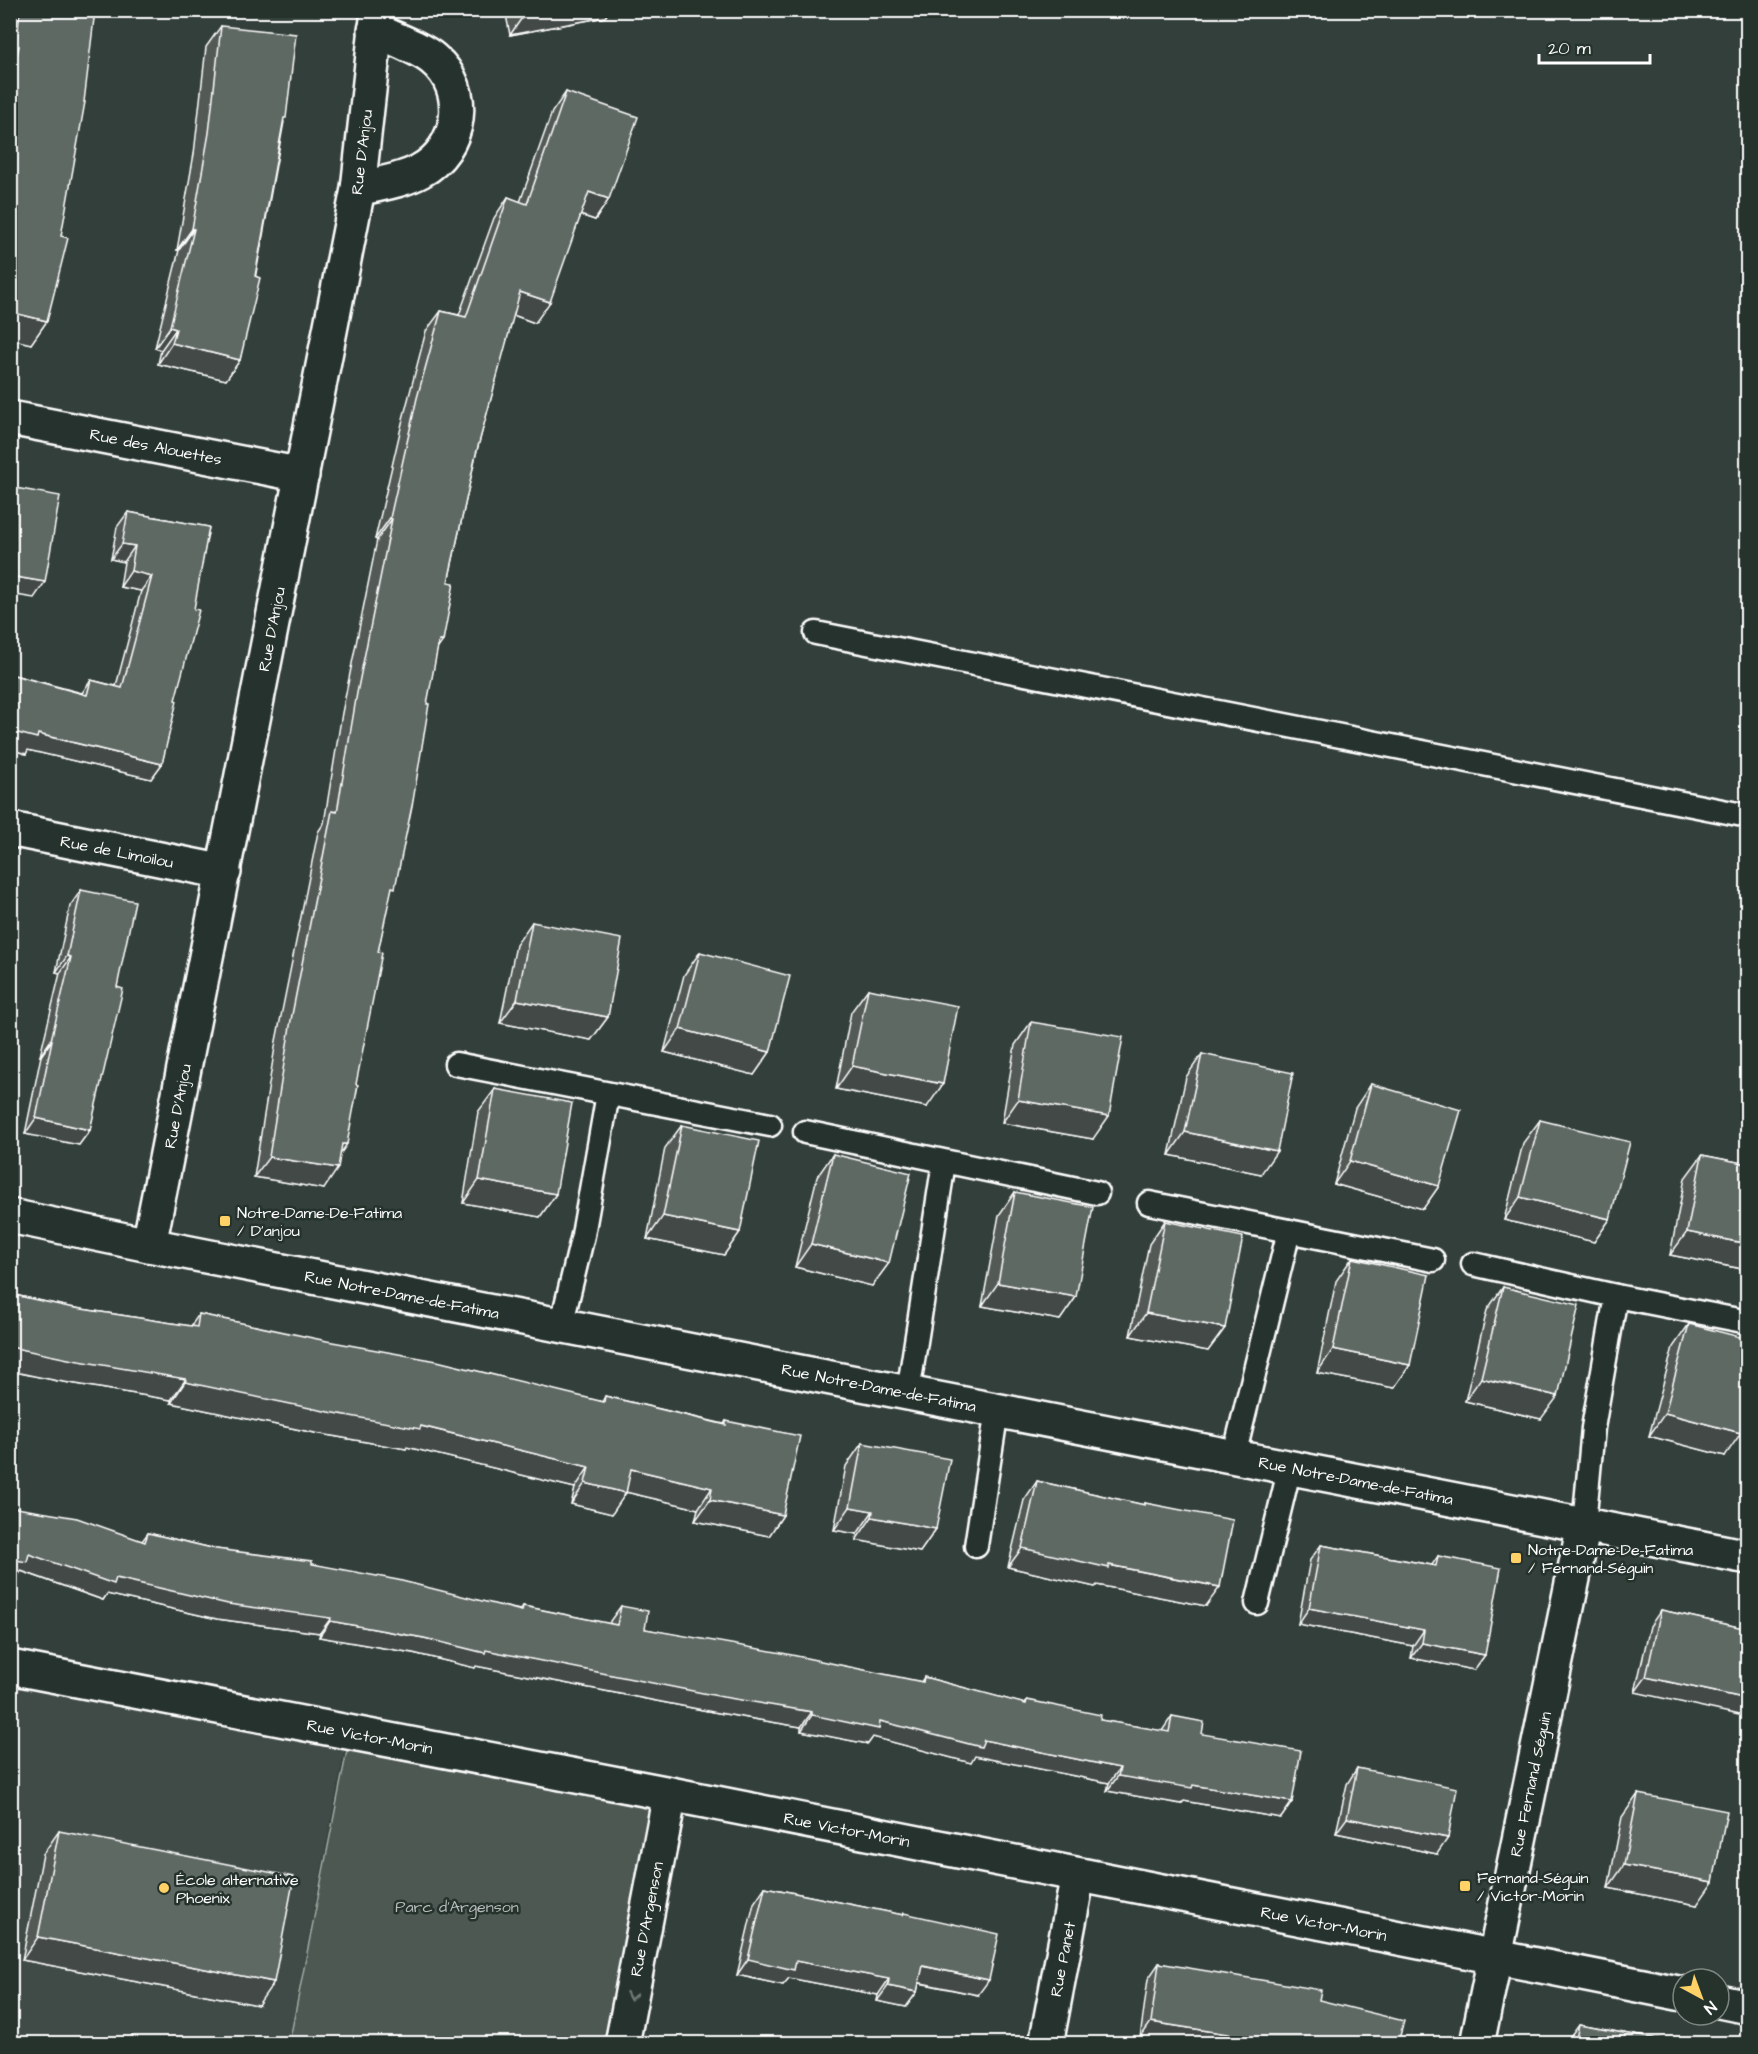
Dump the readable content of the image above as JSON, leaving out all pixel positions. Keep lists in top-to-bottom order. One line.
{"streets":{"street":["Rue D'Anjou","Rue des Alouettes","Rue de Limoilou","Rue Notre-Dame-de-Fatima","Rue Victor-Morin","Rue Fernand Séguin","Rue D'Argenson","Rue Panet"]},"crossings":[["Rue D'Anjou","Rue des Alouettes"],["Rue D'Anjou","Rue de Limoilou"],["Rue D'Anjou","Rue Notre-Dame-de-Fatima"],["Rue Notre-Dame-de-Fatima","Rue Fernand Séguin"],["Rue Victor-Morin","Rue Fernand Séguin"],["Rue Victor-Morin","Rue D'Argenson"],["Rue Victor-Morin","Rue Panet"]],"one_way":["Rue D'Argenson"],"parks":["Parc d'Argenson"],"places":{"transit":["Notre-Dame-De-Fatima / D'anjou","Notre-Dame-De-Fatima / Fernand-Séguin","Fernand-Séguin / Victor-Morin"],"other":["École alternative Phoenix"]},"scale_bar":"20 m","north":"bottom right"}
